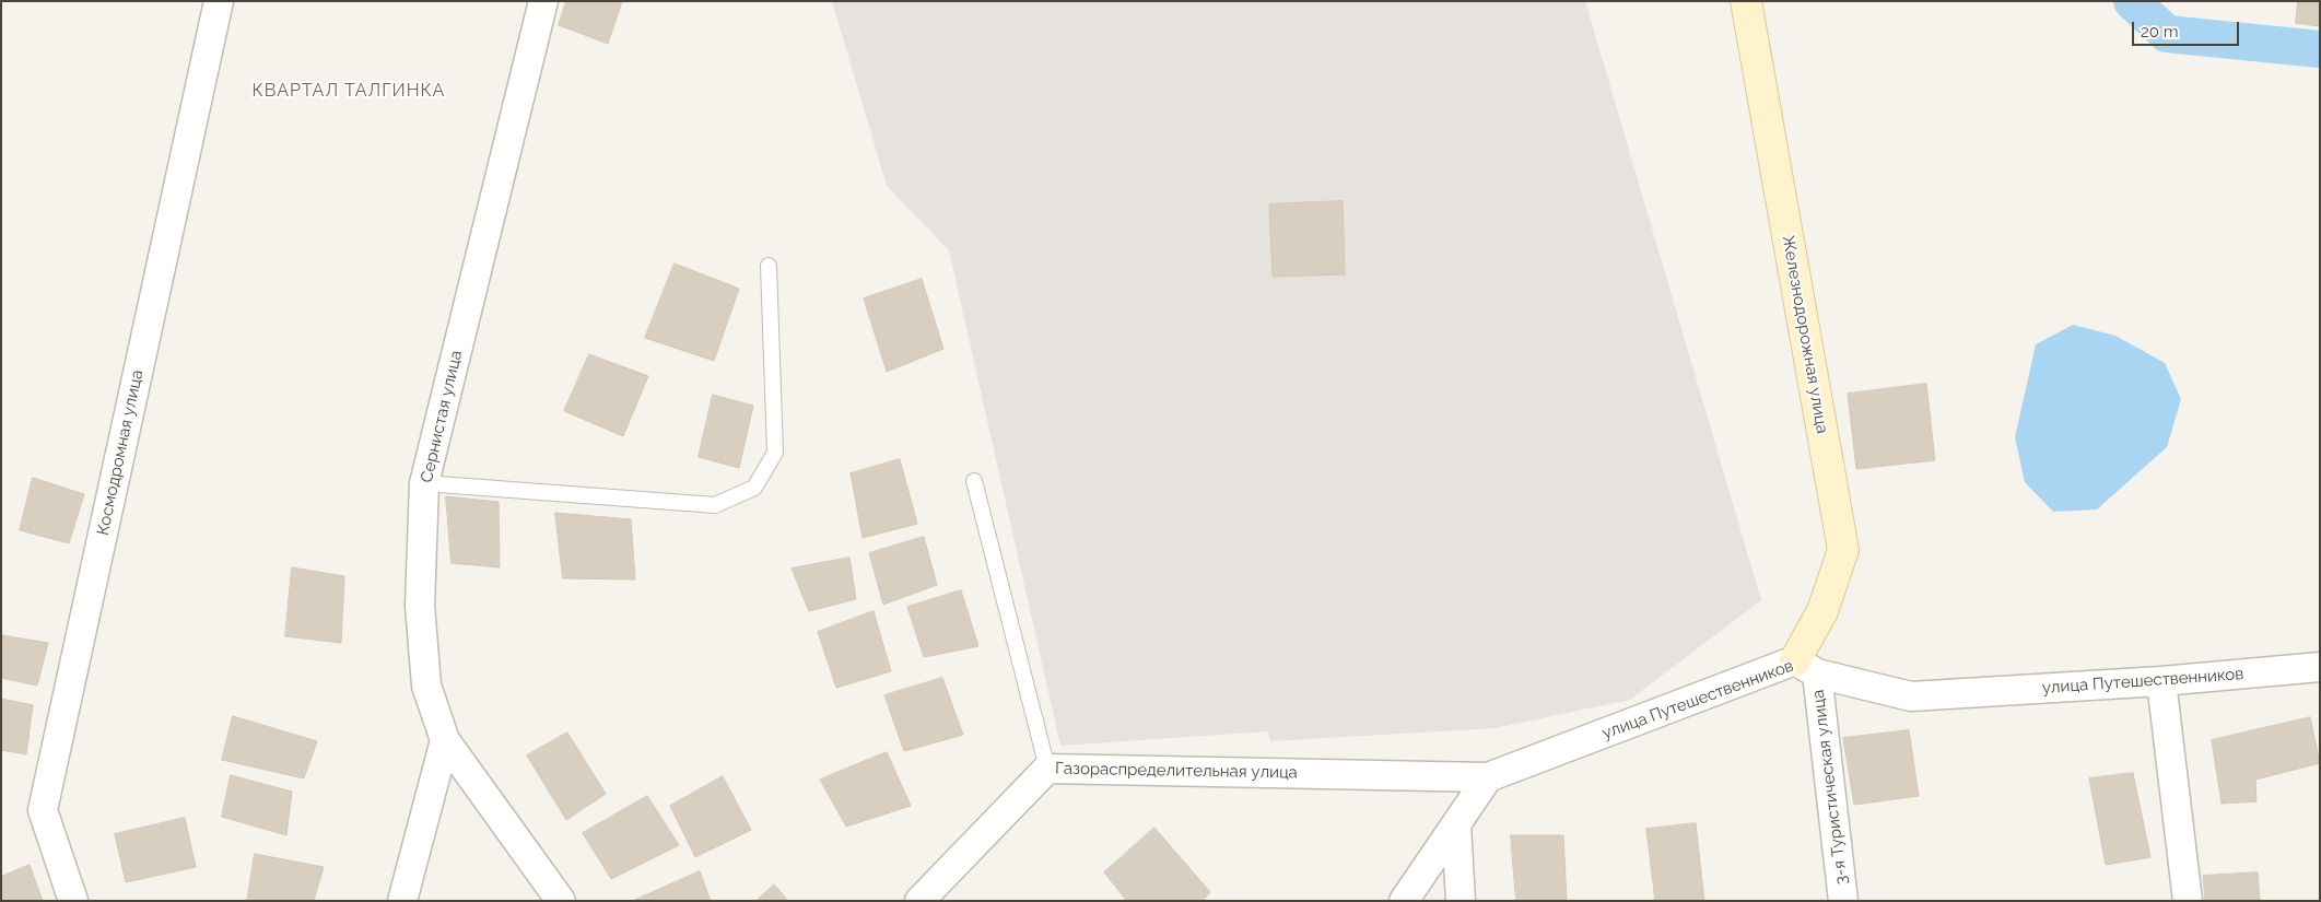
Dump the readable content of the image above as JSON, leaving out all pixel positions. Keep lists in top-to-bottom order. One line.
{"streets":{"street":["Железнодорожная улица","Сернистая улица","Космодромная улица","улица Путешественников","Газораспределительная улица","3-я Туристическая улица"]},"crossings":[["Железнодорожная улица","улица Путешественников"],["Железнодорожная улица","3-я Туристическая улица"],["улица Путешественников","Газораспределительная улица"],["улица Путешественников","3-я Туристическая улица"]],"districts":["КВАРТАЛ ТАЛГИНКА"],"scale_bar":"20 m"}
